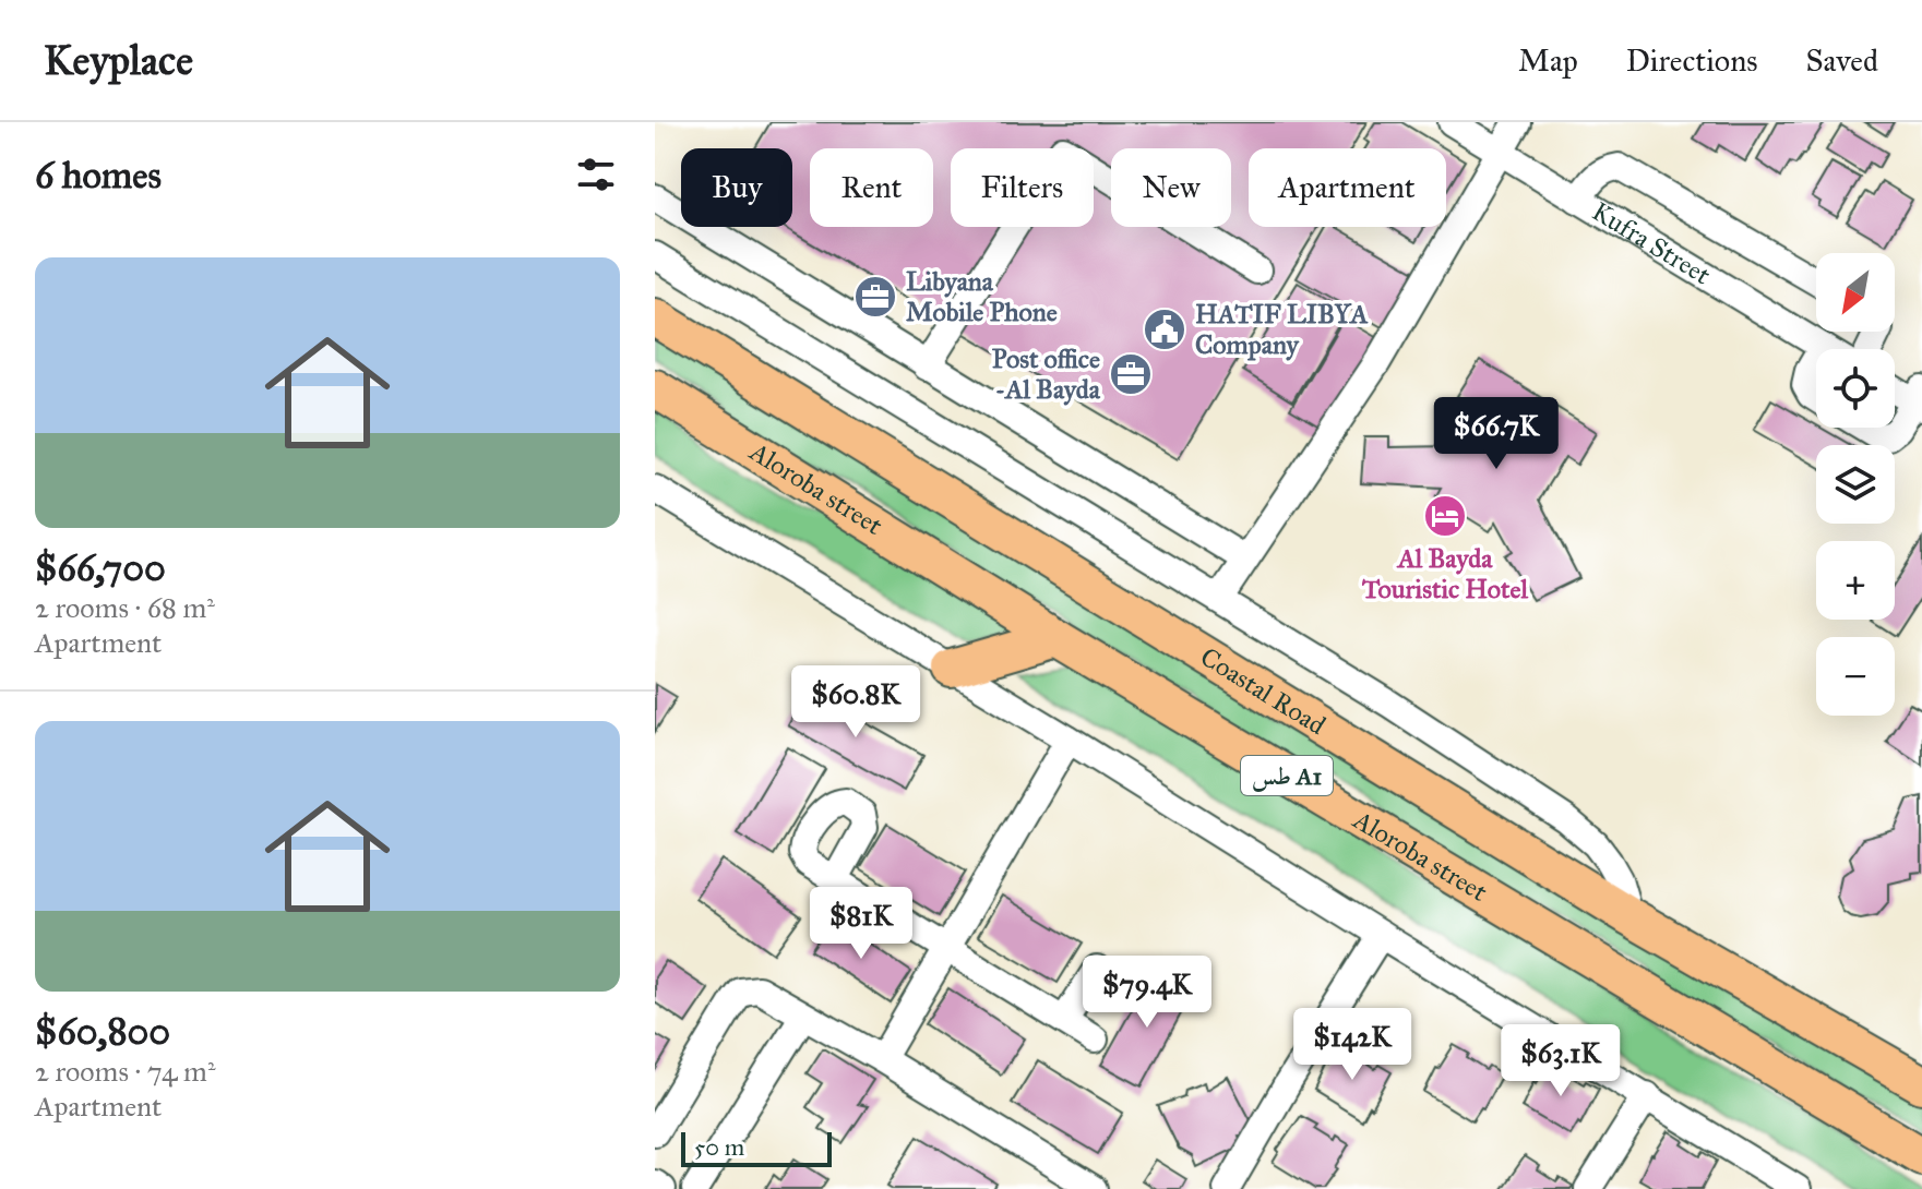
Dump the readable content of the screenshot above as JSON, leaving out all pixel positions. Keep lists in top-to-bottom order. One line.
{"streets":{"highway":["Aloroba street","Coastal Road","طس A1"],"street":["Kufra Street"]},"places":{"office":["Libyana Mobile Phone","Post office -Al Bayda"],"public building":["HATIF LIBYA Company"],"hotel":["Al Bayda Touristic Hotel"]},"scale_bar":"50 m","north":"bottom left","page":{"header":"Keyplace","nav":["Map","Directions","Saved"],"heading":"6 homes","chip":["Buy","Rent","Filters","New","Apartment"],"list":[{"name":"$66,700","note":"2 rooms · 68 m² · Apartment"},{"name":"$60,800","note":"2 rooms · 74 m² · Apartment"}],"map_buttons":["+","−"],"price":["$66.7K","$60.8K","$81K","$79.4K","$142K","$63.1K"],"scale":"50 m"}}
